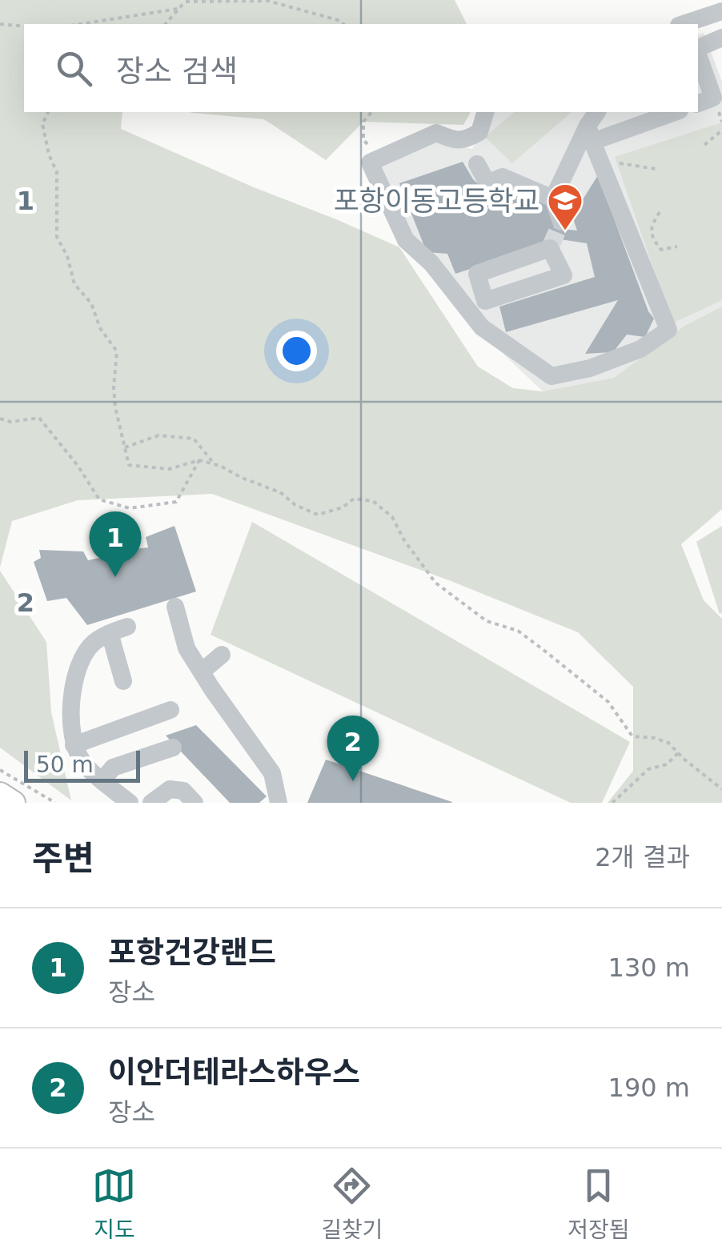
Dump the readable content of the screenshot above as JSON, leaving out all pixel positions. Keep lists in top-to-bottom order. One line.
{"places":{"school or university":["포항이동고등학교"]},"scale_bar":"50 m","page":{"search":"장소 검색","pins":["1","2"],"scale":"50 m","heading":["주변","2개 결과"],"list":[{"mark":"1","name":"포항건강랜드","note":"장소","value":"130 m"},{"mark":"2","name":"이안더테라스하우스","note":"장소","value":"190 m"}],"nav":["지도","길찾기","저장됨"]},"grid":{"rows":["1","2"]}}
